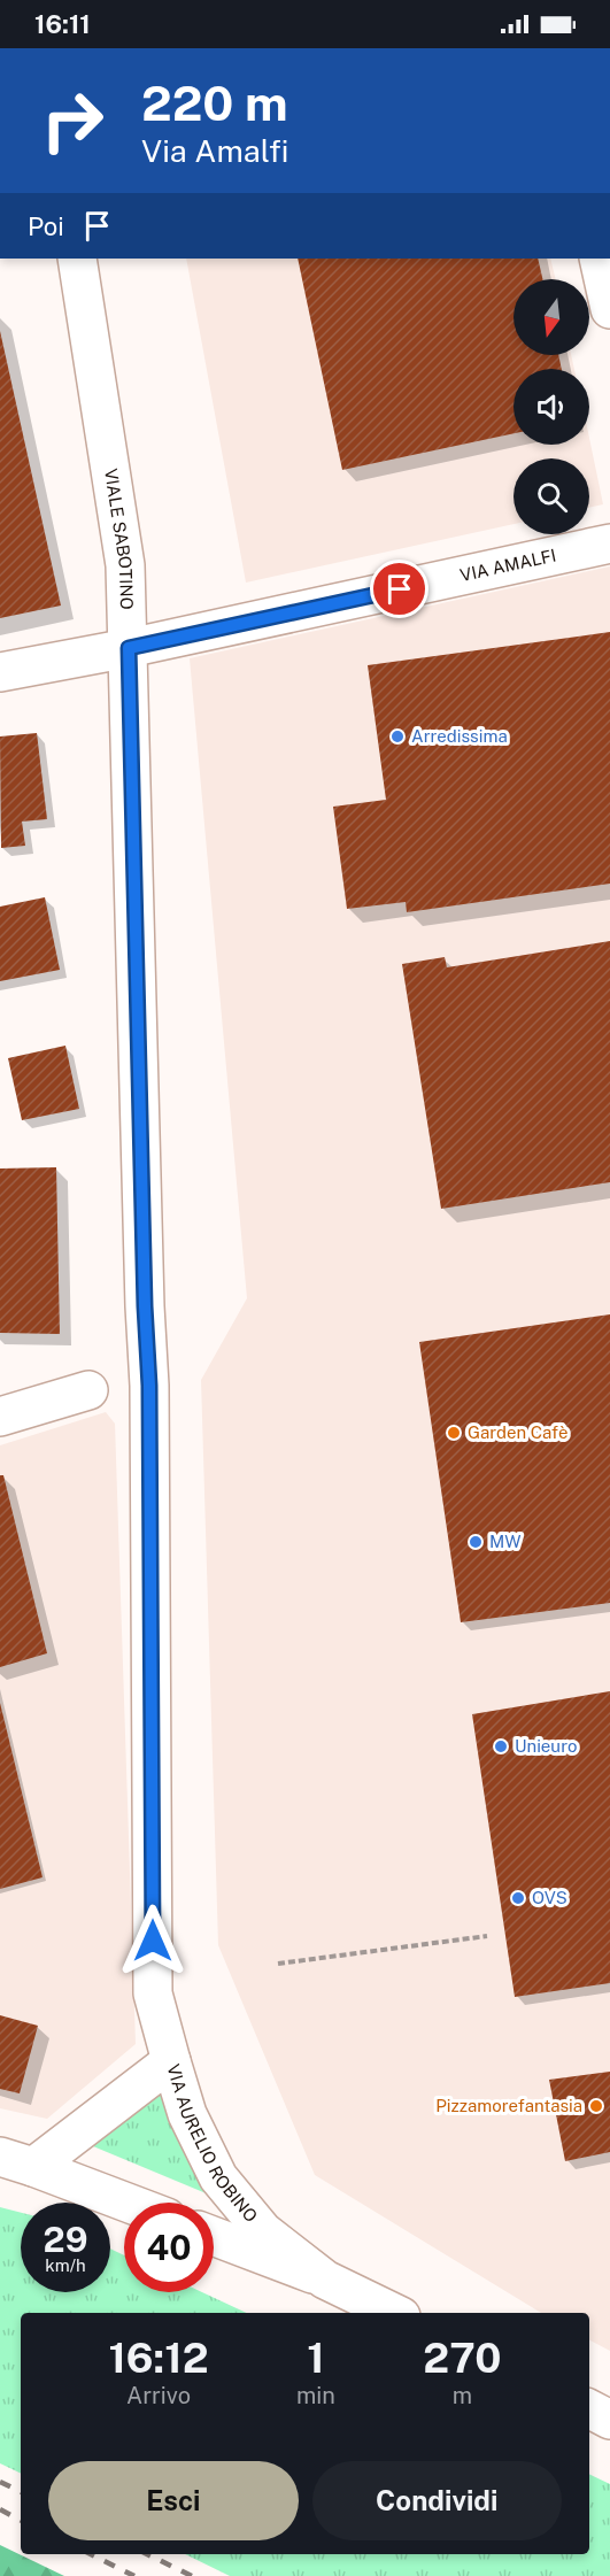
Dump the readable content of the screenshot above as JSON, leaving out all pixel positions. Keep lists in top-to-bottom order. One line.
{"streets":{"street":["VIALE SABOTINO","VIA AMALFI","VIA AURELIO ROBINO"]},"crossings":[["VIALE SABOTINO","VIA AMALFI"],["VIALE SABOTINO","VIA AURELIO ROBINO"]],"places":["Arredissima","Garden Cafè","MW","Unieuro","OVS","Pizzamorefantasia"],"north":"bottom","page":{"status":"16:11","turn":["220 m","Via Amalfi"],"then":"Poi","speed":"29 km/h","limit":"40","eta":["16:12","Arrivo","1","min","270","m"],"buttons":["Esci","Condividi"]}}
